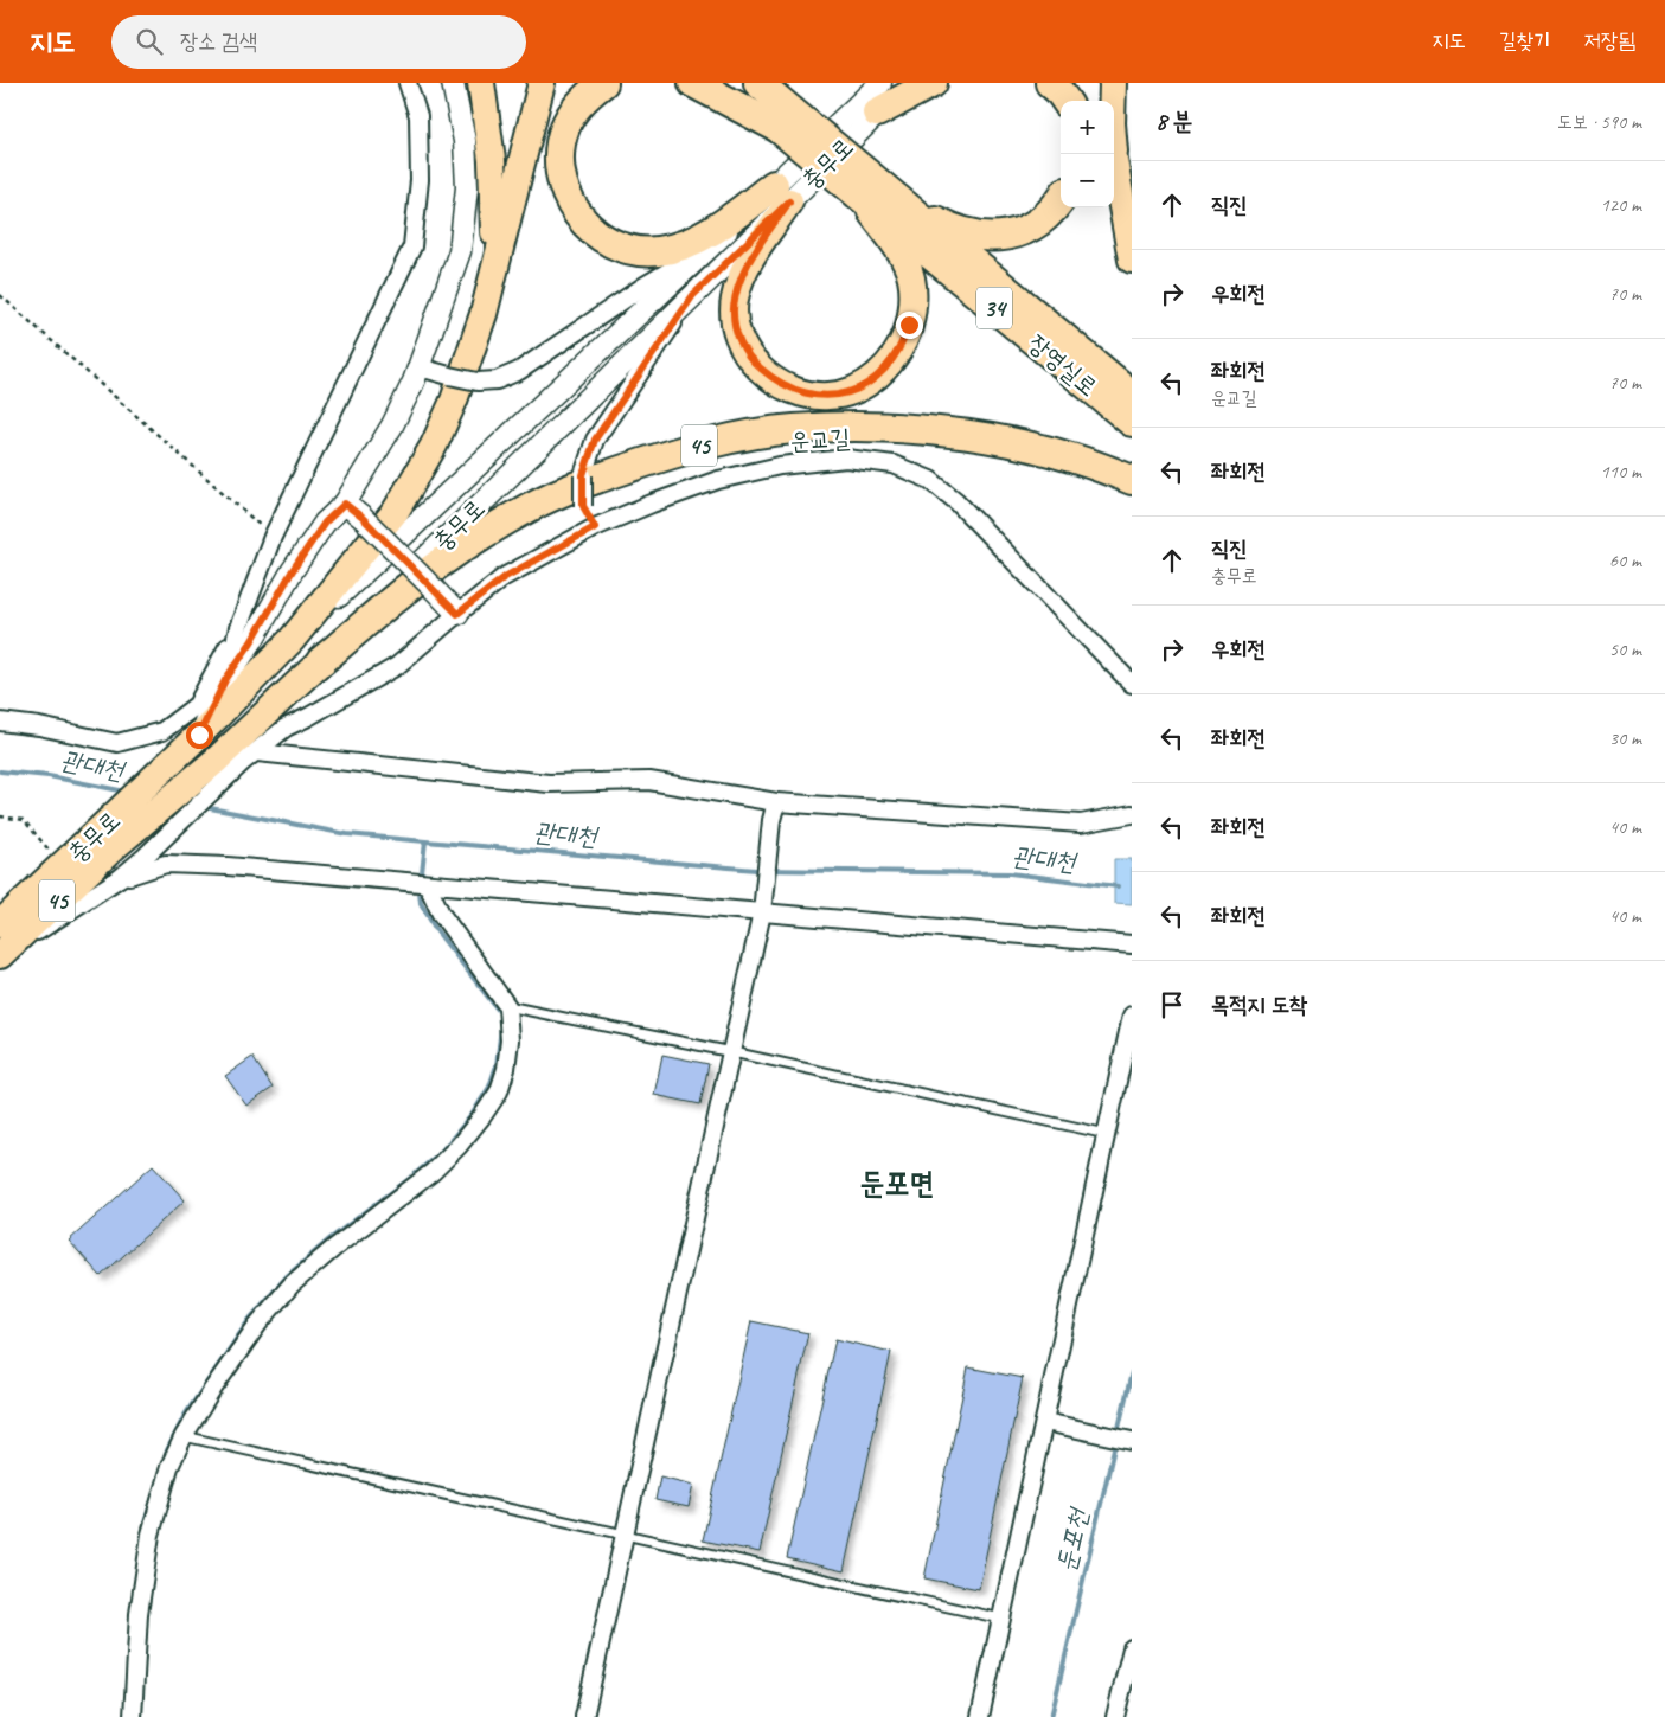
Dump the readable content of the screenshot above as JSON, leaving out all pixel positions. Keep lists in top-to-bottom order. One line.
{"streets":{"highway":["34","장영실로","45"],"main road":["충무로"],"street":["운교길"]},"crossings":[["충무로","운교길"],["충무로","45"],["34","장영실로"]],"districts":["둔포면"],"water":["관대천","둔포천"],"page":{"header":"지도","search":"장소 검색","nav":["지도","길찾기","저장됨"],"heading":["8 분","도보 · 590 m"],"map_buttons":["+","−"],"list":[["직진","120 m"],["우회전","70 m"],["좌회전","운교길","70 m"],["좌회전","110 m"],["직진","충무로","60 m"],["우회전","50 m"],["좌회전","30 m"],["좌회전","40 m"],["좌회전","40 m"],"목적지 도착"]}}
